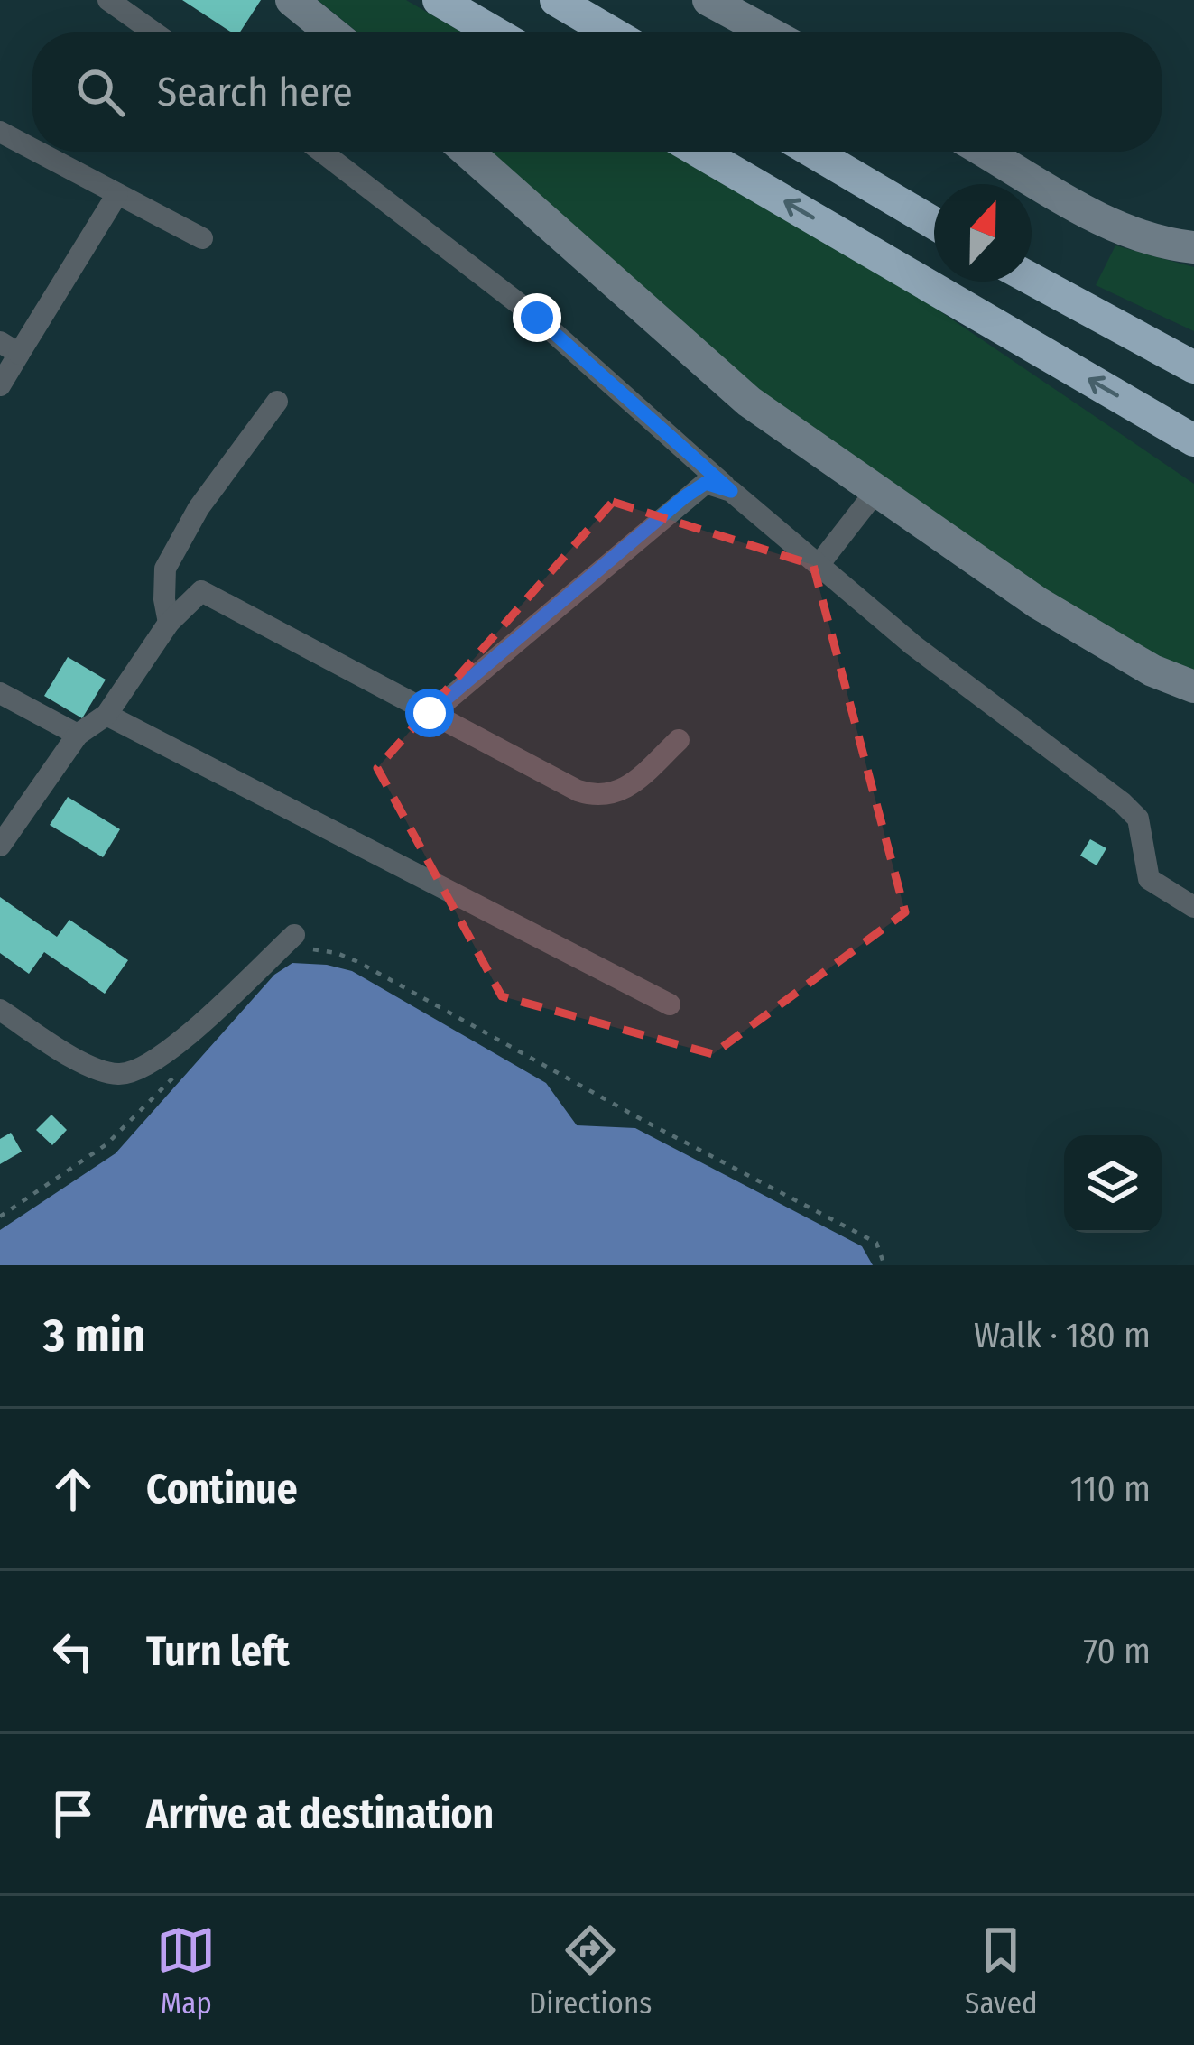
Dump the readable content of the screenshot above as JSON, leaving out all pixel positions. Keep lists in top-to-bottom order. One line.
{"north":"top","page":{"search":"Search here","heading":["3 min","Walk · 180 m"],"list":[["Continue","110 m"],["Turn left","70 m"],"Arrive at destination"],"nav":["Map","Directions","Saved"]}}
